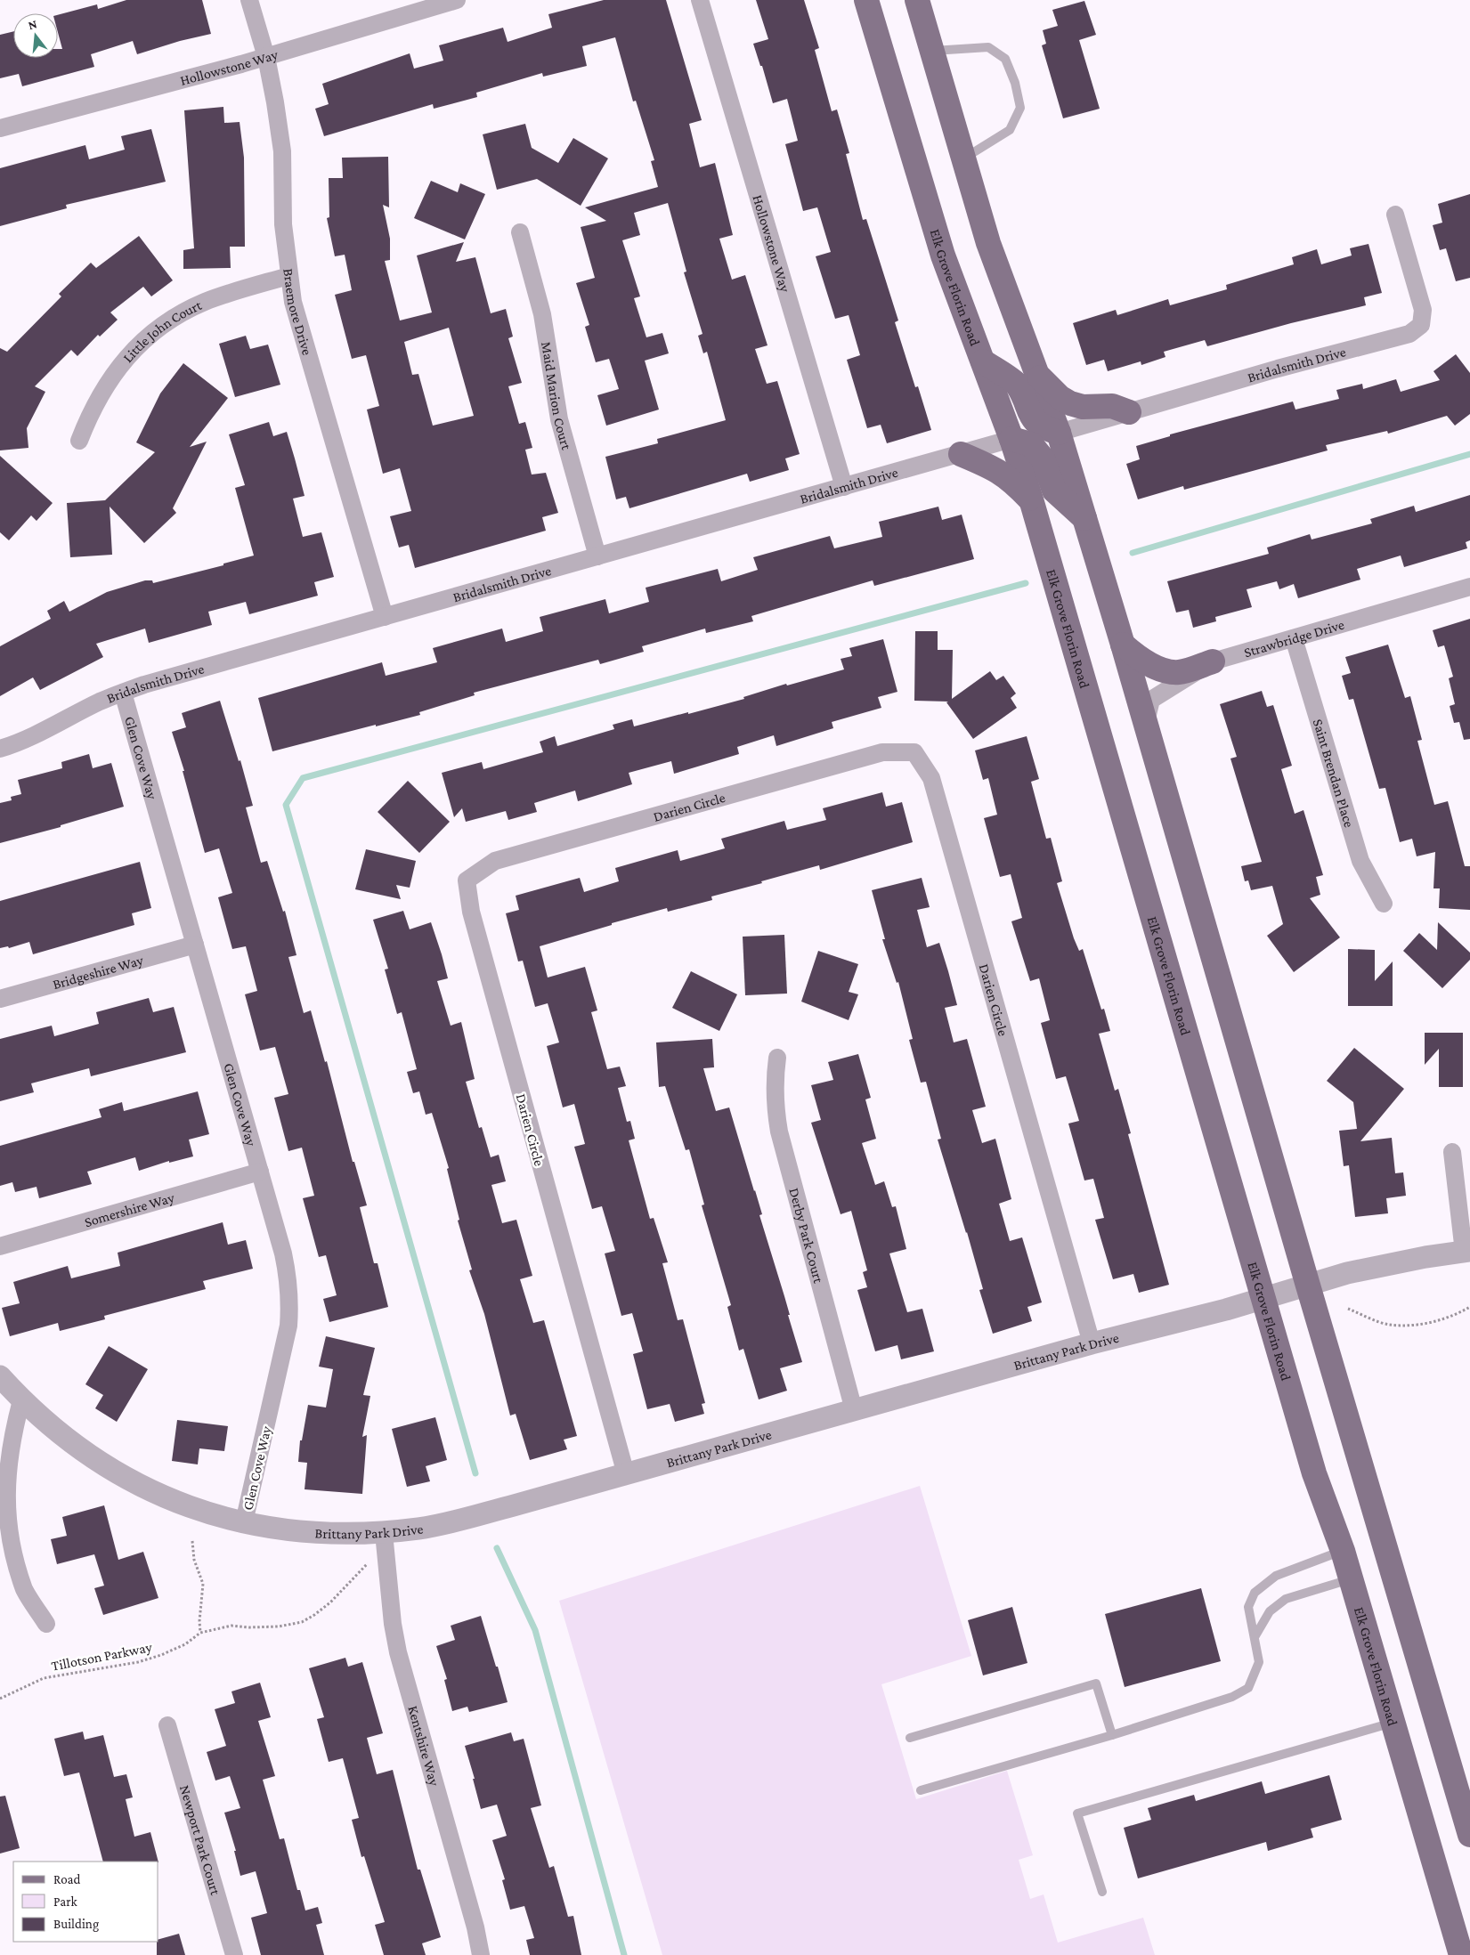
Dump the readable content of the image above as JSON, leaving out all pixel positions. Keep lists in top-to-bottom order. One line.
{"streets":{"main road":["Elk Grove Florin Road"],"street":["Hollowstone Way","Braemore Drive","Little John Court","Bridalsmith Drive","Maid Marion Court","Strawbridge Drive","Glen Cove Way","Saint Brendan Place","Darien Circle","Bridgeshire Way","Somershire Way","Derby Park Court","Brittany Park Drive","Kentshire Way","Newport Park Court"],"path":["Tillotson Parkway"]},"crossings":[["Hollowstone Way","Braemore Drive"],["Hollowstone Way","Bridalsmith Drive"],["Elk Grove Florin Road","Bridalsmith Drive"],["Elk Grove Florin Road","Brittany Park Drive"],["Braemore Drive","Little John Court"],["Braemore Drive","Bridalsmith Drive"],["Bridalsmith Drive","Maid Marion Court"],["Bridalsmith Drive","Glen Cove Way"],["Strawbridge Drive","Saint Brendan Place"],["Glen Cove Way","Bridgeshire Way"],["Glen Cove Way","Somershire Way"],["Glen Cove Way","Brittany Park Drive"],["Darien Circle","Brittany Park Drive"],["Derby Park Court","Brittany Park Drive"],["Brittany Park Drive","Kentshire Way"]],"legend":["Road","Park","Building"],"north":"top"}
